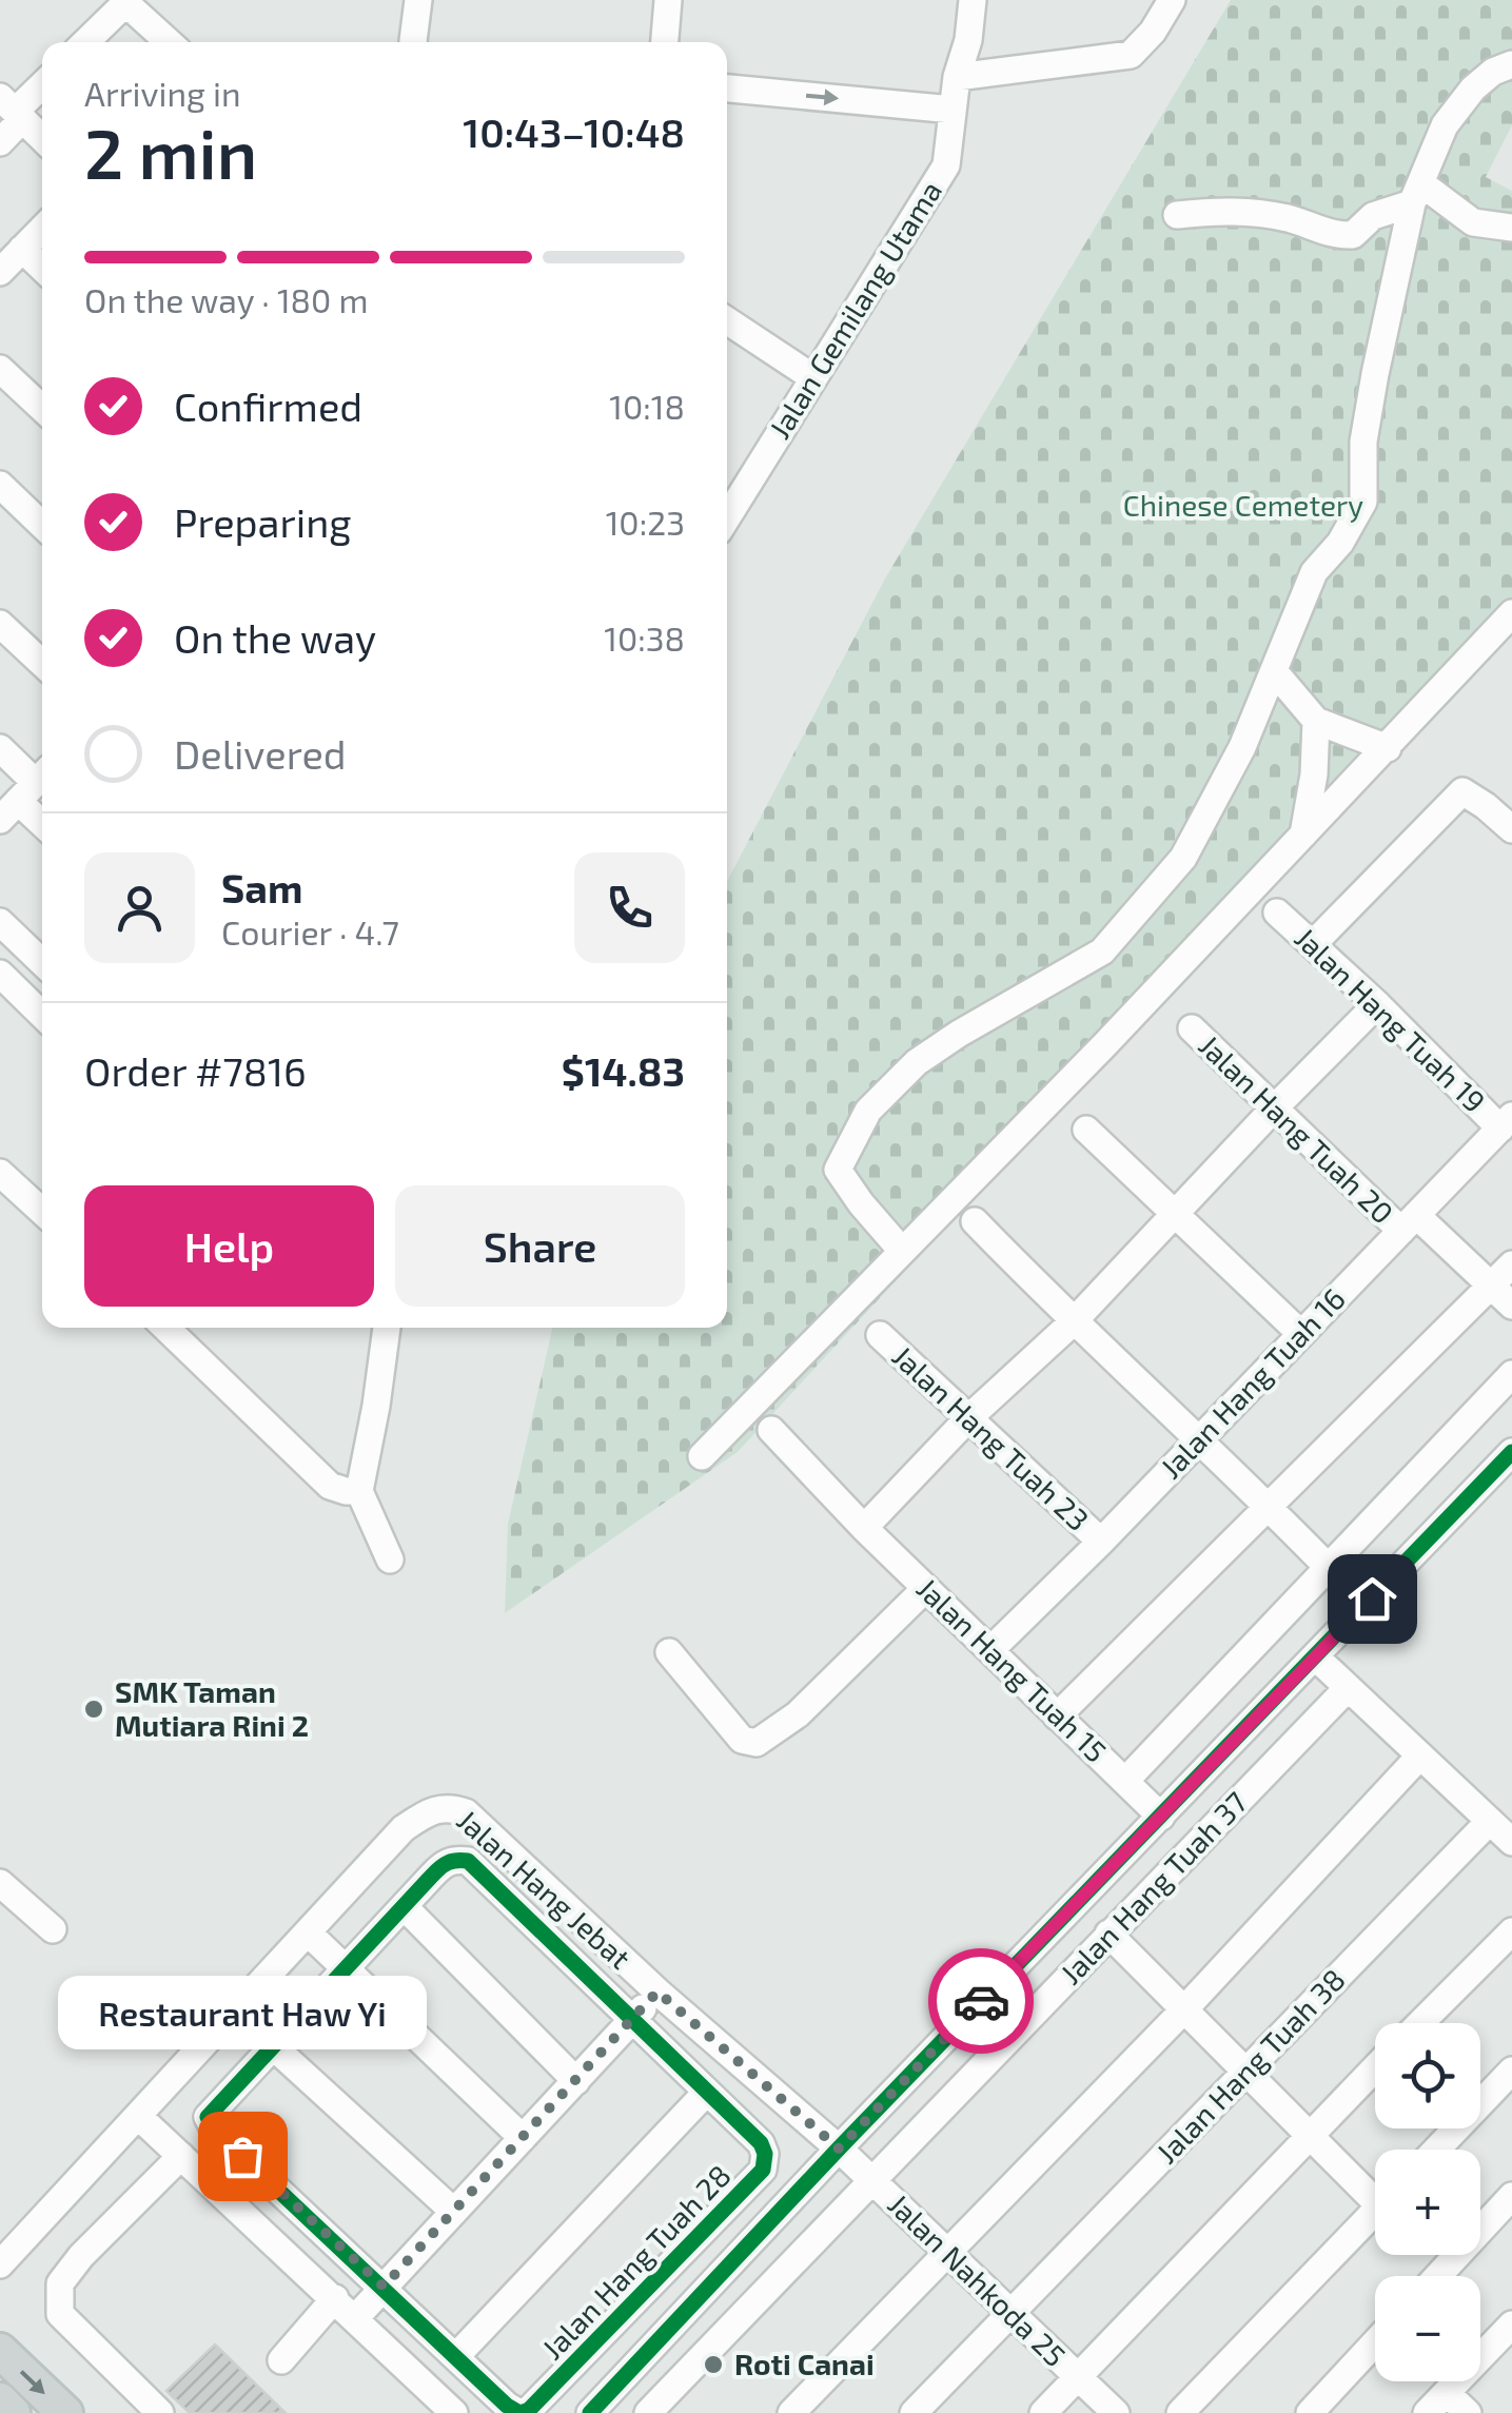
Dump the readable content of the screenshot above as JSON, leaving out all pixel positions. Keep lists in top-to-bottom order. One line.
{"streets":{"street":["Jalan Gemilang Utama","Jalan Hang Tuah 19","Jalan Hang Tuah 20","Jalan Hang Tuah 16","Jalan Hang Tuah 23","Jalan Hang Tuah 15","Jalan Hang Tuah 37","Jalan Hang Jebat","Jalan Hang Tuah 38","Jalan Hang Tuah 28","Jalan Nahkoda 25"]},"crossings":[["Jalan Hang Tuah 19","Jalan Hang Tuah 16"],["Jalan Hang Tuah 20","Jalan Hang Tuah 16"],["Jalan Hang Tuah 16","Jalan Hang Tuah 23"],["Jalan Hang Tuah 16","Jalan Hang Tuah 15"],["Jalan Hang Tuah 37","Jalan Nahkoda 25"],["Jalan Hang Jebat","Jalan Nahkoda 25"],["Jalan Hang Tuah 38","Jalan Nahkoda 25"]],"parks":["Chinese Cemetery"],"places":["SMK Taman Mutiara Rini 2","Restaurant Haw Yi","Roti Canai"],"page":{"heading":["2 min","Arriving in","10:43–10:48"],"panel":["Sam","Courier · 4.7","Order #7816","$14.83"],"bar":"On the way · 180 m","list":[["Confirmed","10:18"],["Preparing","10:23"],["On the way","10:38"],"Delivered"],"buttons":["Help","Share"],"bubble":"Restaurant Haw Yi","map_buttons":["+","−"]}}
